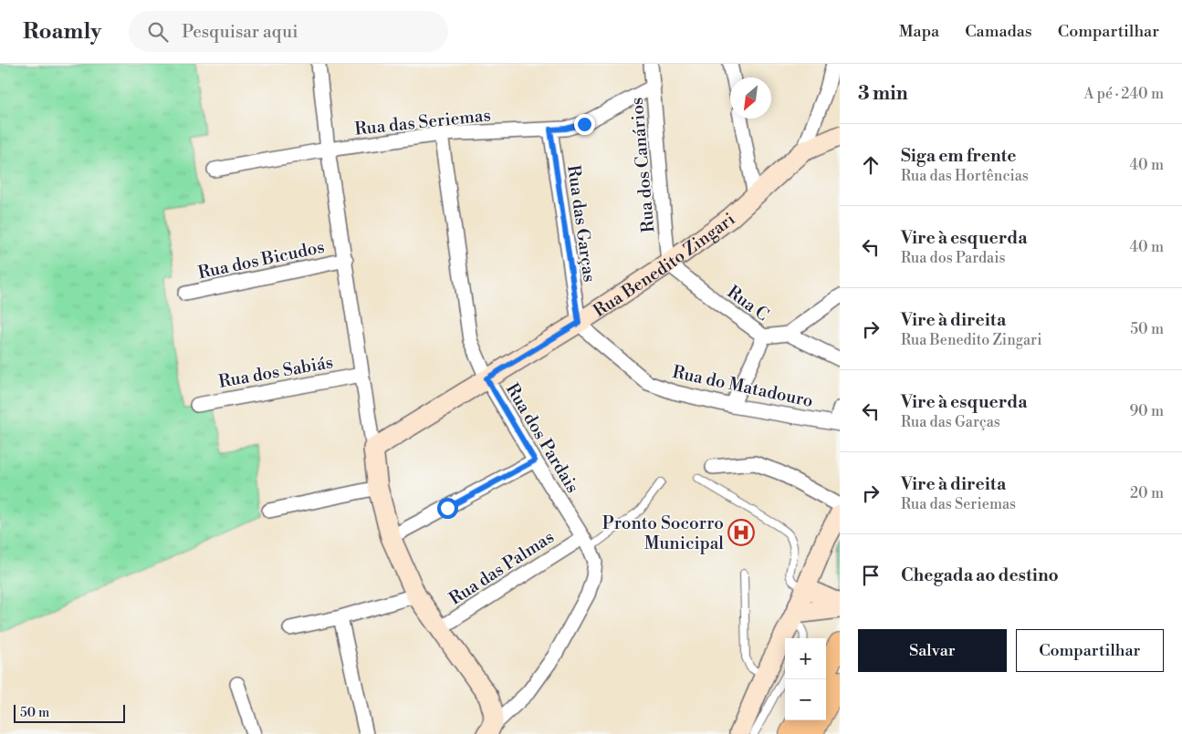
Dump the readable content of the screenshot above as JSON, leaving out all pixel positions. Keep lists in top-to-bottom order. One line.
{"streets":{"street":["Rua das Seriemas","Rua dos Canários","Rua das Garças","Rua dos Bicudos","Rua Benedito Zingari","Rua C","Rua dos Sabiás","Rua do Matadouro","Rua dos Pardais","Rua das Palmas"]},"crossings":[["Rua das Seriemas","Rua dos Canários"],["Rua das Seriemas","Rua das Garças"],["Rua das Seriemas","Rua dos Pardais"],["Rua dos Canários","Rua Benedito Zingari"],["Rua dos Canários","Rua C"],["Rua das Garças","Rua Benedito Zingari"],["Rua das Garças","Rua do Matadouro"],["Rua Benedito Zingari","Rua C"],["Rua Benedito Zingari","Rua do Matadouro"],["Rua Benedito Zingari","Rua dos Pardais"],["Rua dos Pardais","Rua das Palmas"]],"places":{"hospital":["Pronto Socorro Municipal"]},"scale_bar":"50 m","north":"bottom left","page":{"header":"Roamly","search":"Pesquisar aqui","nav":["Mapa","Camadas","Compartilhar"],"heading":["3 min","A pé · 240 m"],"list":[["Siga em frente","Rua das Hortências","40 m"],["Vire à esquerda","Rua dos Pardais","40 m"],["Vire à direita","Rua Benedito Zingari","50 m"],["Vire à esquerda","Rua das Garças","90 m"],["Vire à direita","Rua das Seriemas","20 m"],"Chegada ao destino"],"buttons":["Salvar","Compartilhar"],"map_buttons":["+","−"],"scale":"50 m"}}
